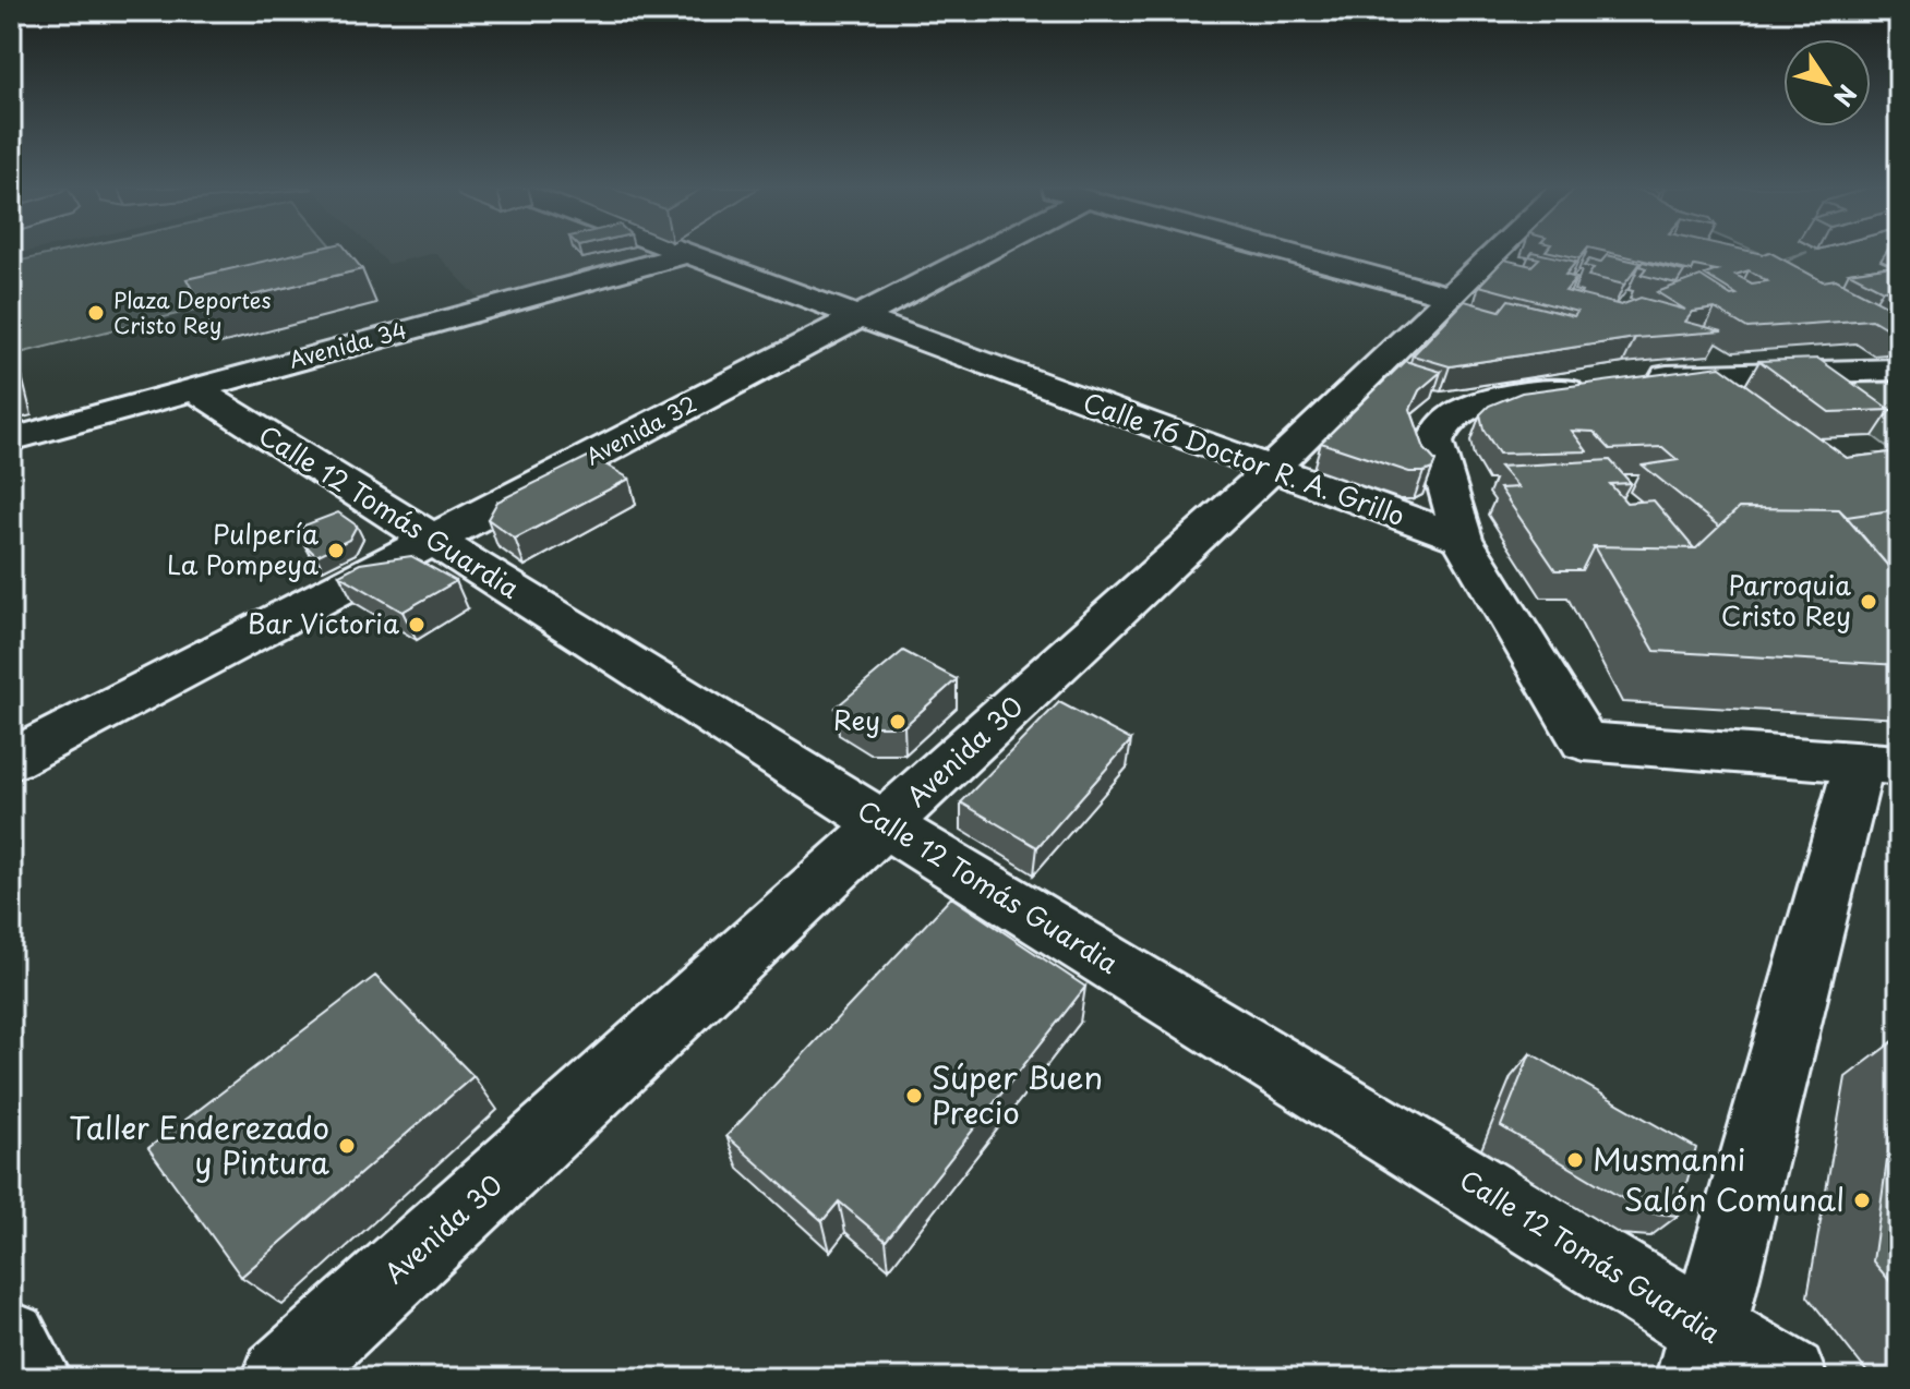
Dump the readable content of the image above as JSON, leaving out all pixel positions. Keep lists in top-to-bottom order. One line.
{"streets":{"street":["Avenida 34","Avenida 32","Calle 16 Doctor R. A. Grillo","Calle 12 Tomás Guardia","Avenida 30"]},"crossings":[["Avenida 34","Calle 16 Doctor R. A. Grillo"],["Avenida 34","Calle 12 Tomás Guardia"],["Avenida 32","Calle 16 Doctor R. A. Grillo"],["Avenida 32","Calle 12 Tomás Guardia"],["Calle 16 Doctor R. A. Grillo","Avenida 30"],["Calle 12 Tomás Guardia","Avenida 30"]],"places":["Plaza Deportes Cristo Rey","Pulpería La Pompeya","Parroquia Cristo Rey","Bar Victoria","Rey","Súper Buen Precio","Taller Enderezado y Pintura","Musmanni","Salón Comunal"],"north":"bottom right"}
